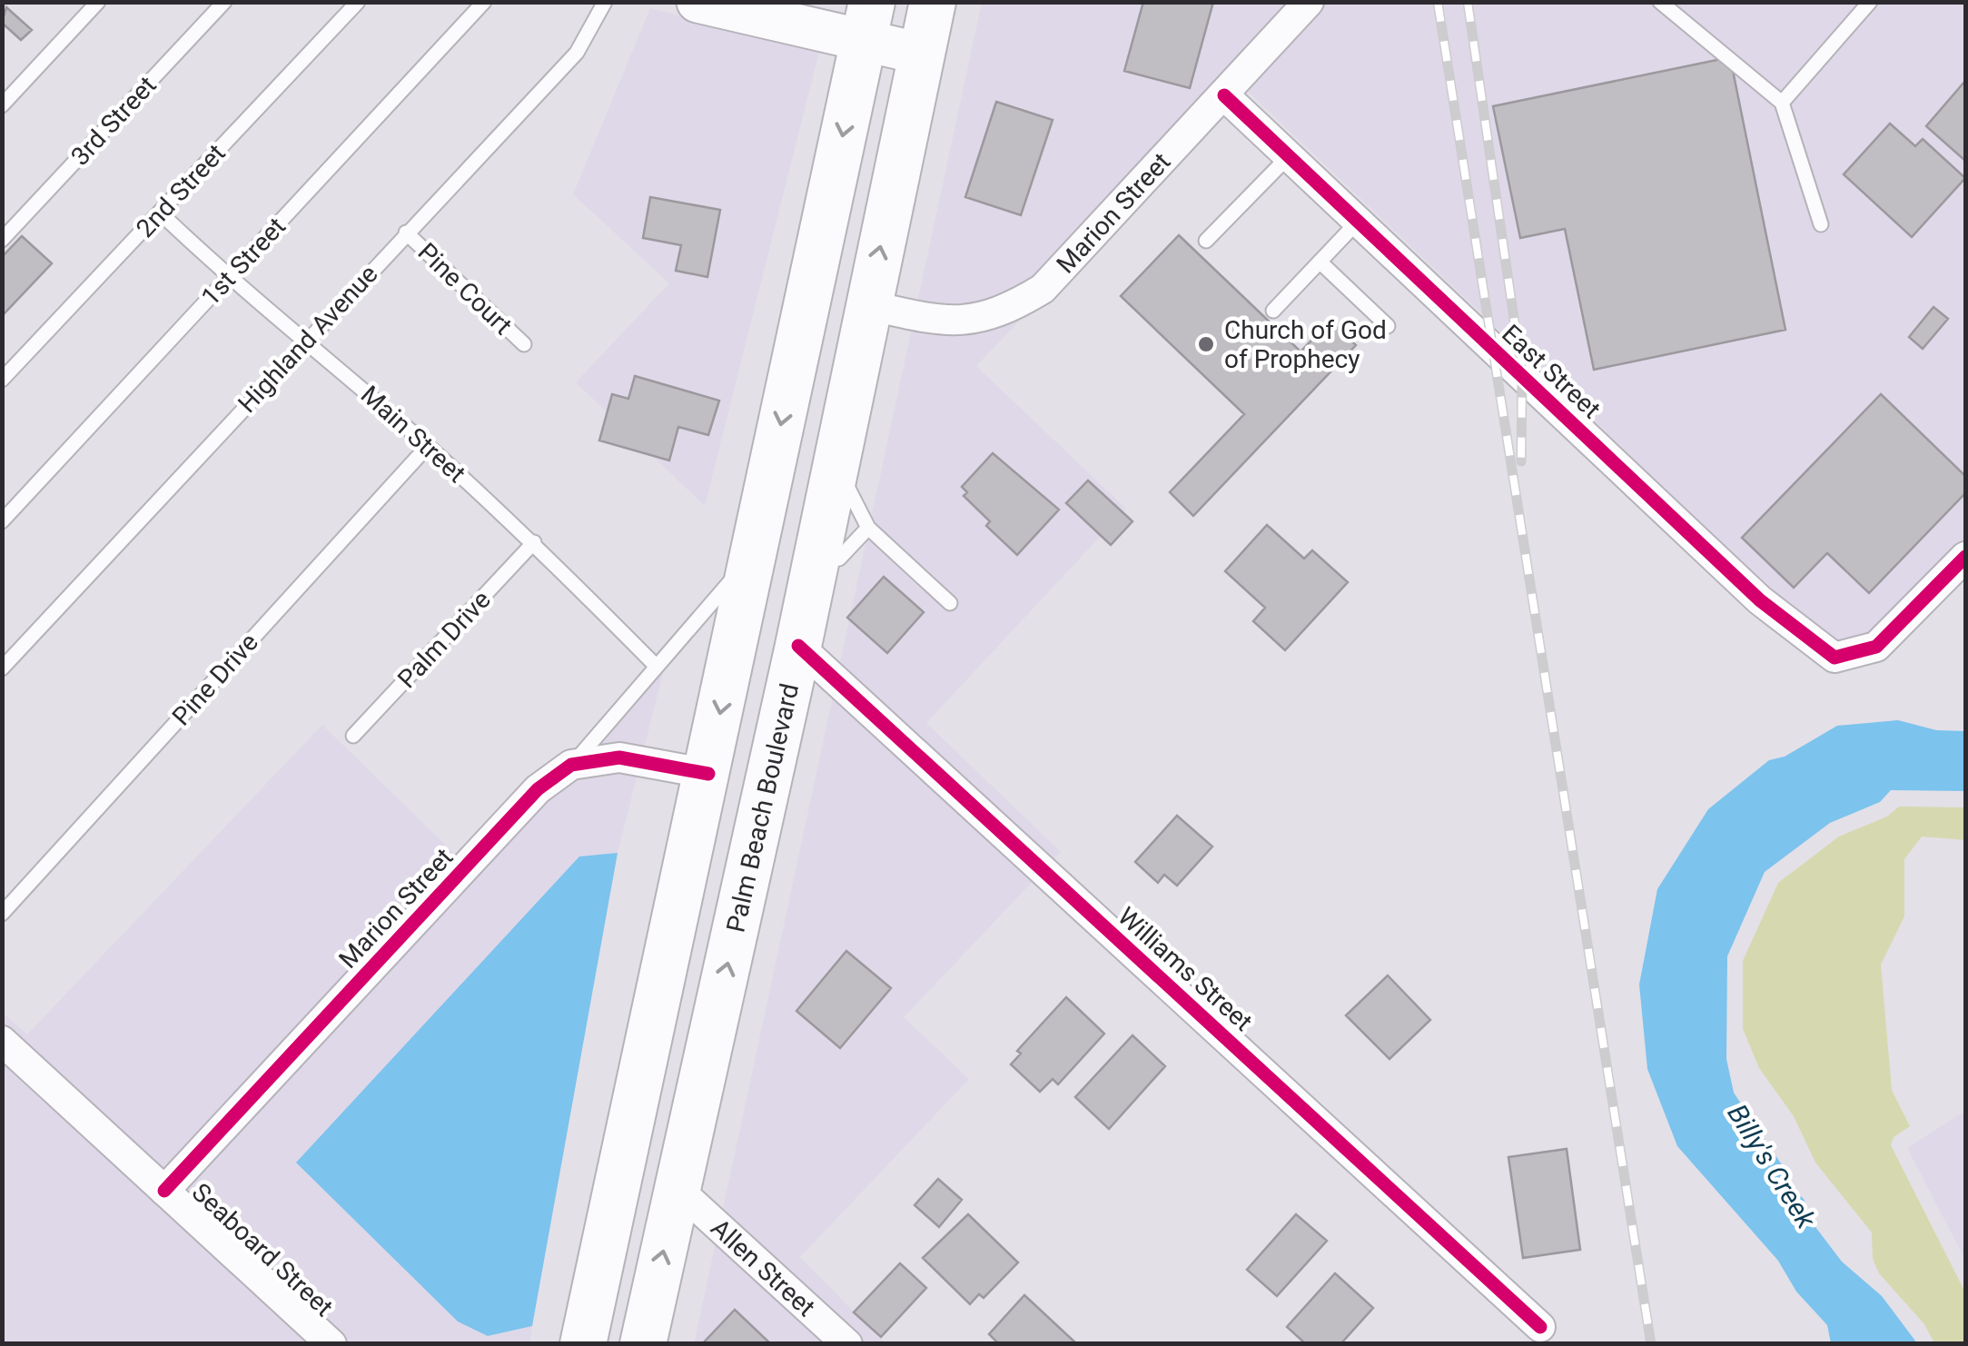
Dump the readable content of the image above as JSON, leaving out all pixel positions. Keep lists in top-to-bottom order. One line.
{"streets":{"main road":["Palm Beach Boulevard"],"street":["Marion Street","East Street","Williams Street","Seaboard Street","Allen Street"],"lane":["3rd Street","2nd Street","1st Street","Pine Court","Highland Avenue","Main Street","Palm Drive","Pine Drive"]},"crossings":[["2nd Street","Main Street"],["Marion Street","East Street"],["Marion Street","Palm Beach Boulevard"],["Marion Street","Seaboard Street"],["1st Street","Main Street"],["Pine Court","Highland Avenue"],["Highland Avenue","Main Street"],["Main Street","Palm Drive"],["Main Street","Pine Drive"],["Palm Beach Boulevard","Williams Street"],["Palm Beach Boulevard","Allen Street"]],"water":["Billy's Creek"],"places":["Church of God of Prophecy"]}
